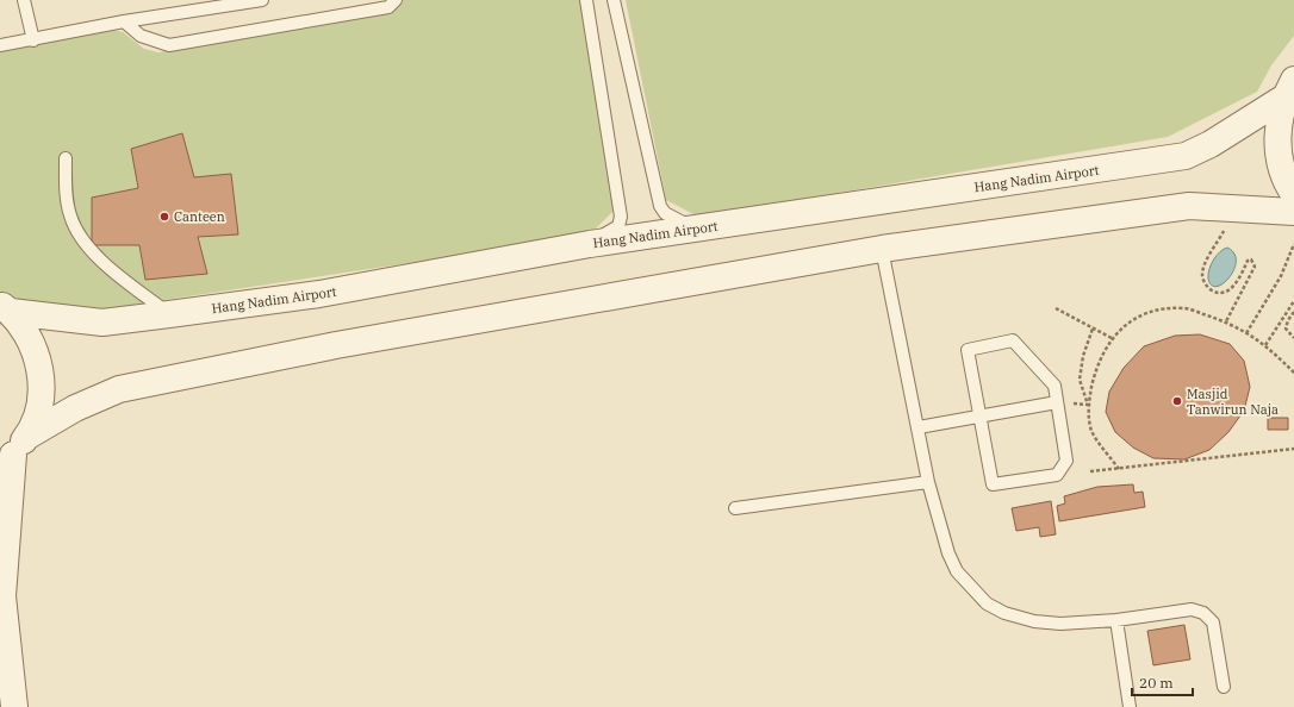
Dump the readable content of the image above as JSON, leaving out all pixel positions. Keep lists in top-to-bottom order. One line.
{"streets":{"street":["Hang Nadim Airport"]},"places":["Canteen","Masjid Tanwirun Naja"],"scale_bar":"20 m"}
